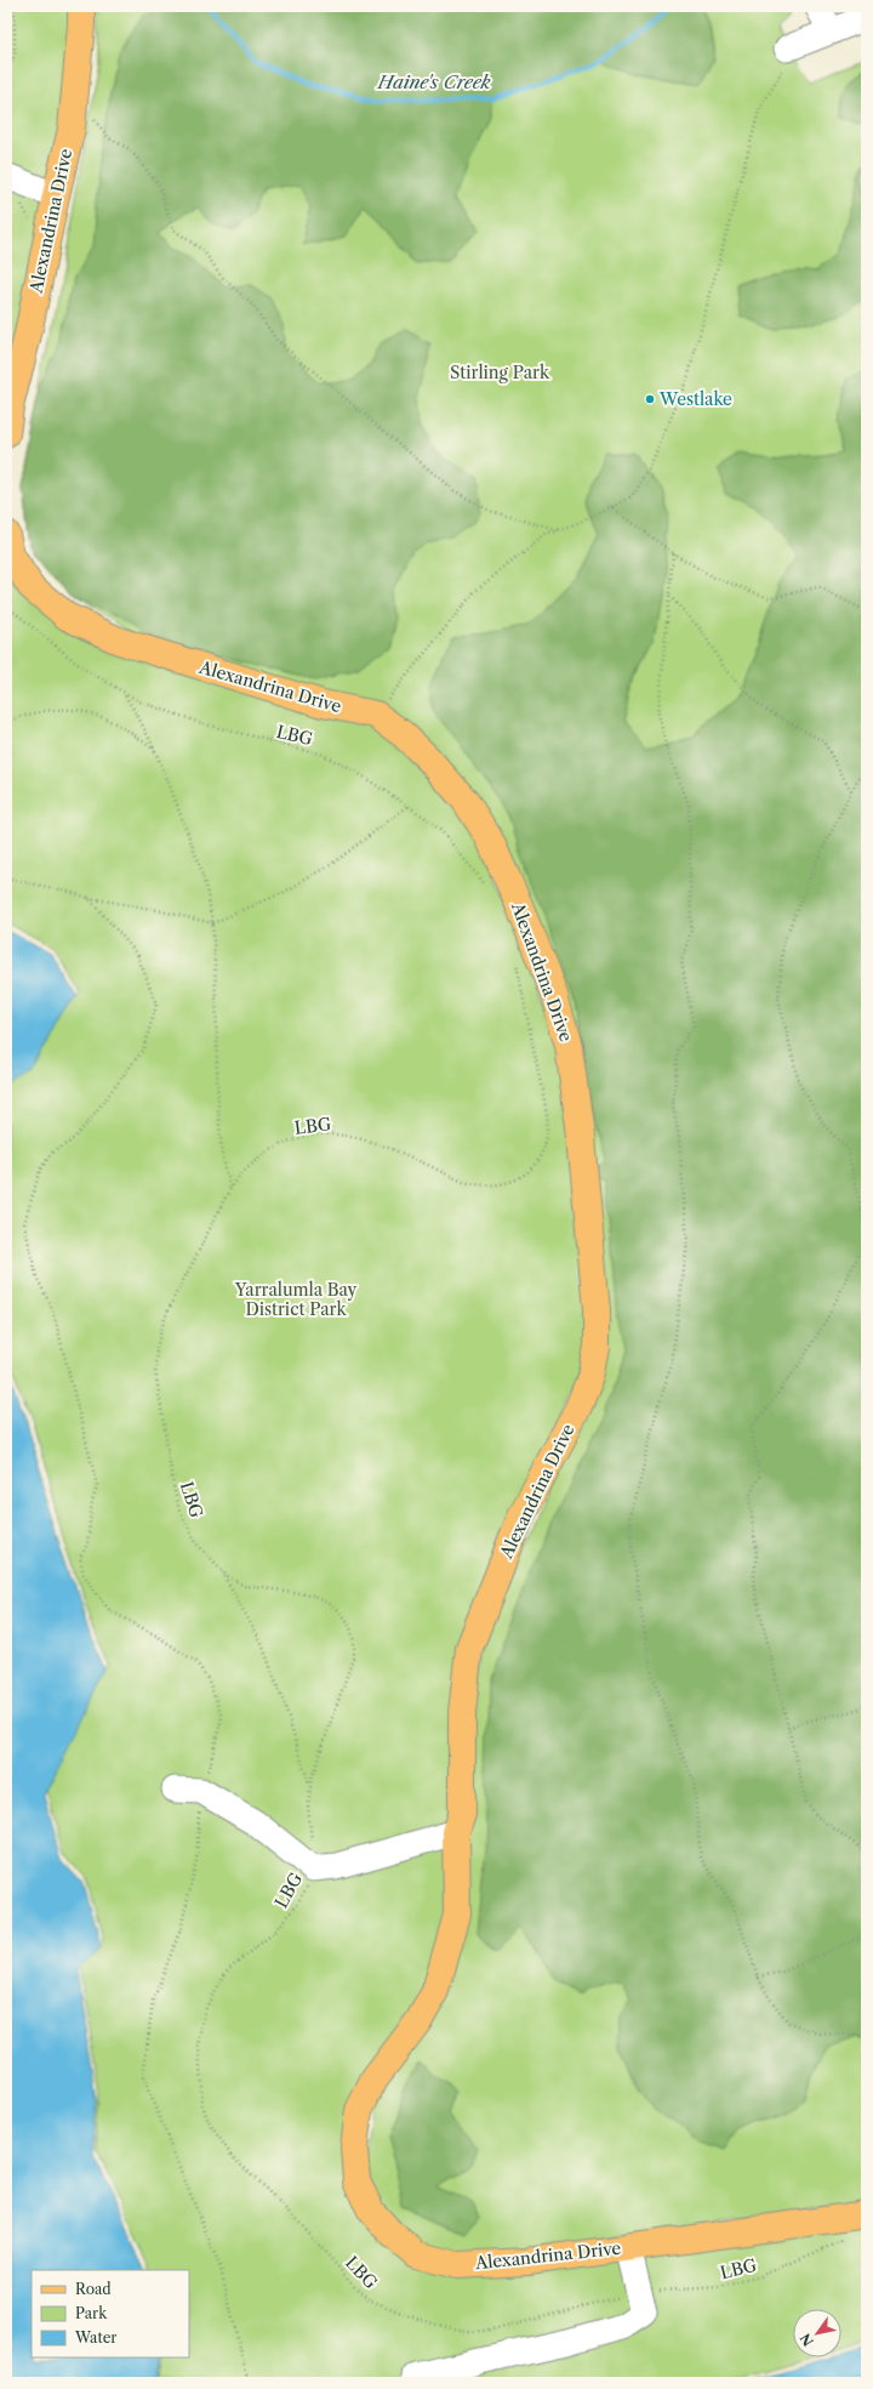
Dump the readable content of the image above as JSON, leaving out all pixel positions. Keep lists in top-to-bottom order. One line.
{"streets":{"main road":["Alexandrina Drive"],"path":["LBG"]},"water":["Haine's Creek"],"parks":["Stirling Park","Yarralumla Bay District Park"],"places":["Westlake"],"legend":["Road","Park","Water"],"north":"bottom left"}
